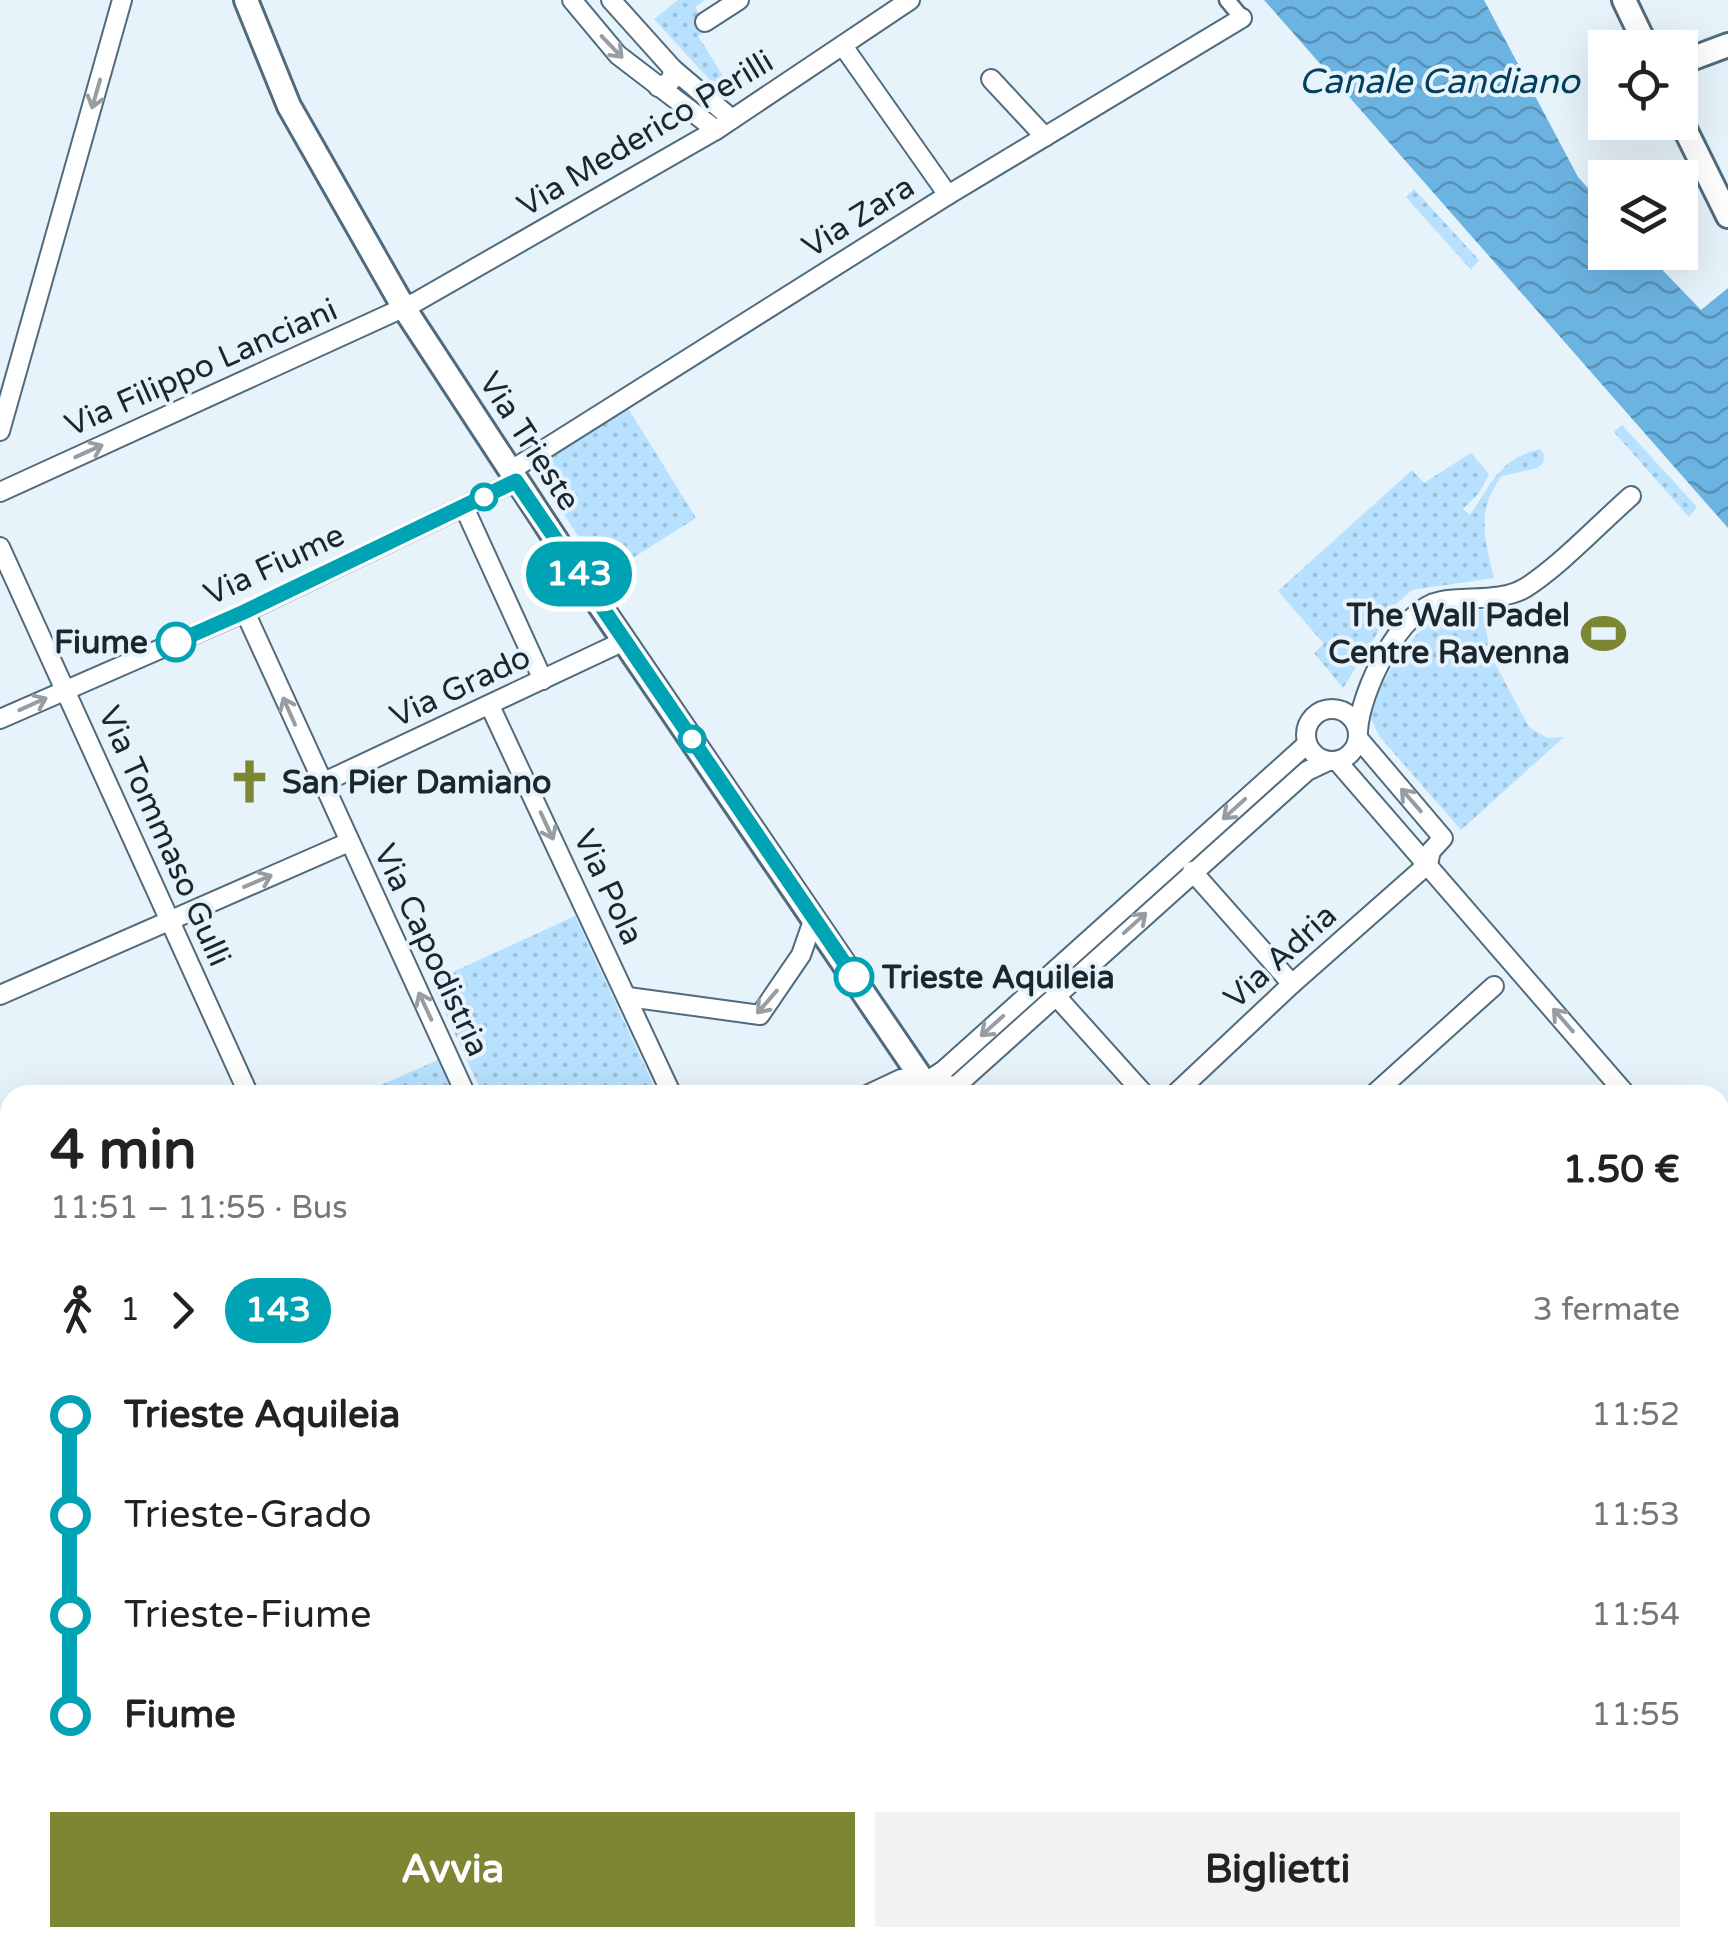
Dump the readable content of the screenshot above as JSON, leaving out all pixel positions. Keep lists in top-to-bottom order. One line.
{"streets":{"street":["Via Mederico Perilli","Via Zara","Via Filippo Lanciani","Via Trieste","Via Fiume","Via Grado","Via Tommaso Gulli","Via Pola","Via Capodistria","Via Adria"]},"crossings":[["Via Mederico Perilli","Via Filippo Lanciani"],["Via Mederico Perilli","Via Trieste"],["Via Zara","Via Trieste"],["Via Zara","Via Fiume"],["Via Filippo Lanciani","Via Trieste"],["Via Trieste","Via Fiume"],["Via Trieste","Via Grado"],["Via Fiume","Via Tommaso Gulli"],["Via Fiume","Via Capodistria"],["Via Grado","Via Pola"],["Via Grado","Via Capodistria"]],"one_way":["Via Filippo Lanciani","Via Pola","Via Capodistria"],"water":["Canale Candiano"],"places":{"sports":["The Wall Padel Centre Ravenna"],"other":["Fiume","Trieste Aquileia"],"church":["San Pier Damiano"]},"lines":["bus line 143"],"page":{"on_map":"143","heading":["4 min","11:51 – 11:55 · Bus","1.50 €"],"legs":["1","143","3 fermate"],"list":[{"name":"Trieste Aquileia","value":"11:52"},{"name":"Trieste-Grado","value":"11:53"},{"name":"Trieste-Fiume","value":"11:54"},{"name":"Fiume","value":"11:55"}],"buttons":["Avvia","Biglietti"]}}
